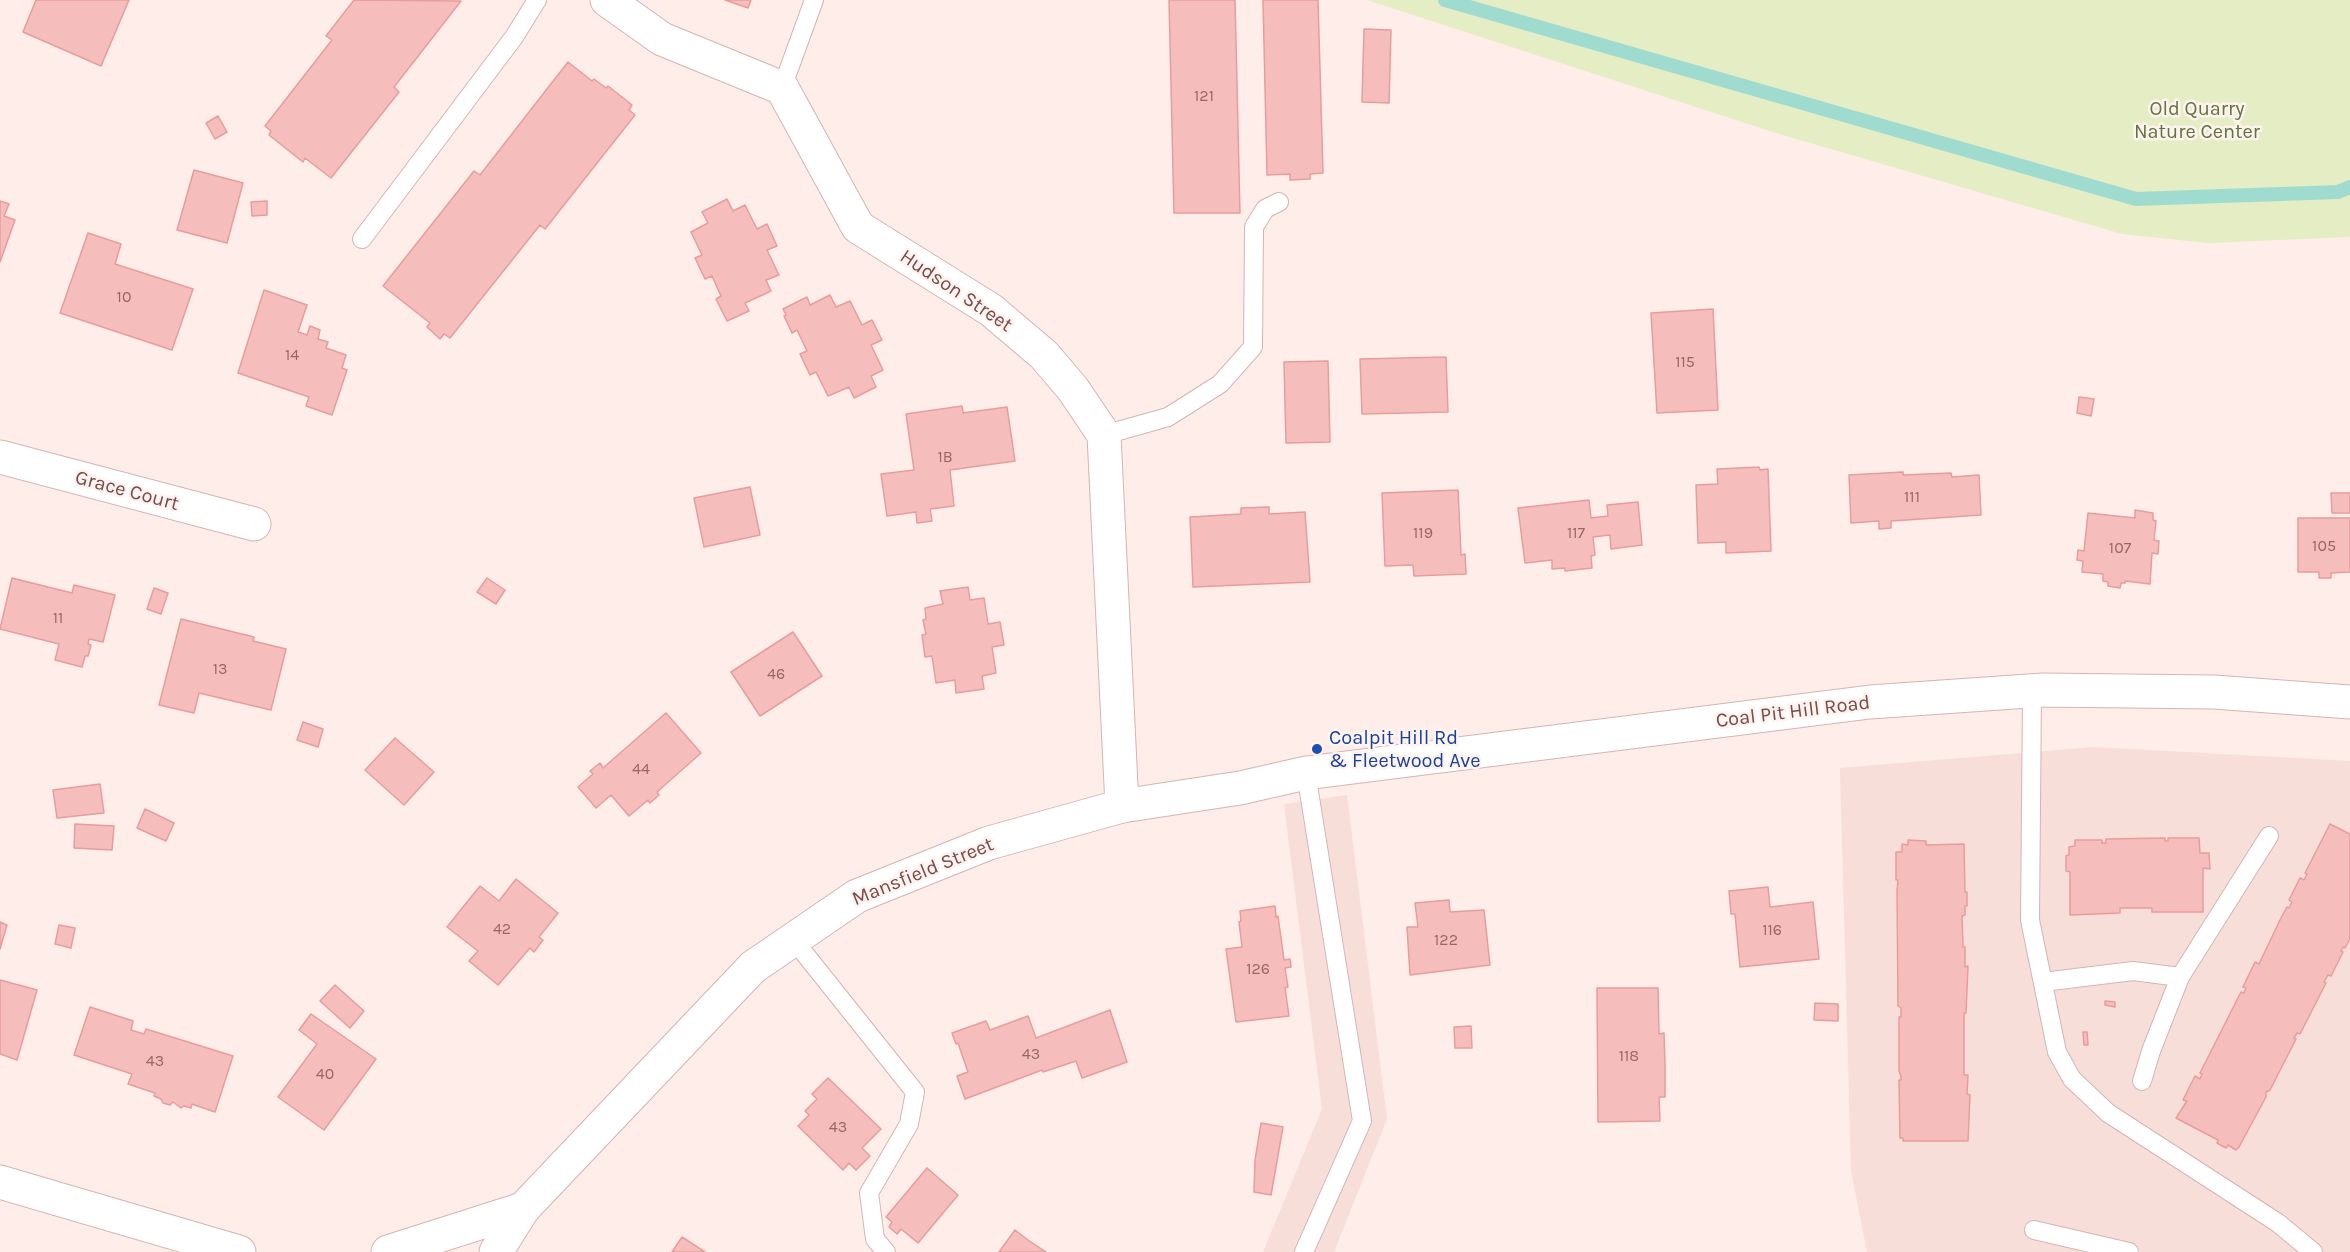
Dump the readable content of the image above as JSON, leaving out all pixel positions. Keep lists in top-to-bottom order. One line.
{"streets":{"street":["Hudson Street","Grace Court","Coal Pit Hill Road","Mansfield Street"]},"crossings":[["Coal Pit Hill Road","Mansfield Street"]],"parks":["Old Quarry Nature Center"],"places":["Coalpit Hill Rd & Fleetwood Ave"],"house_numbers":["121","10","14","115","1B","111","119","117","105","107","11","13","46","44","42","116","122","126","43","118","43","40","43"]}
